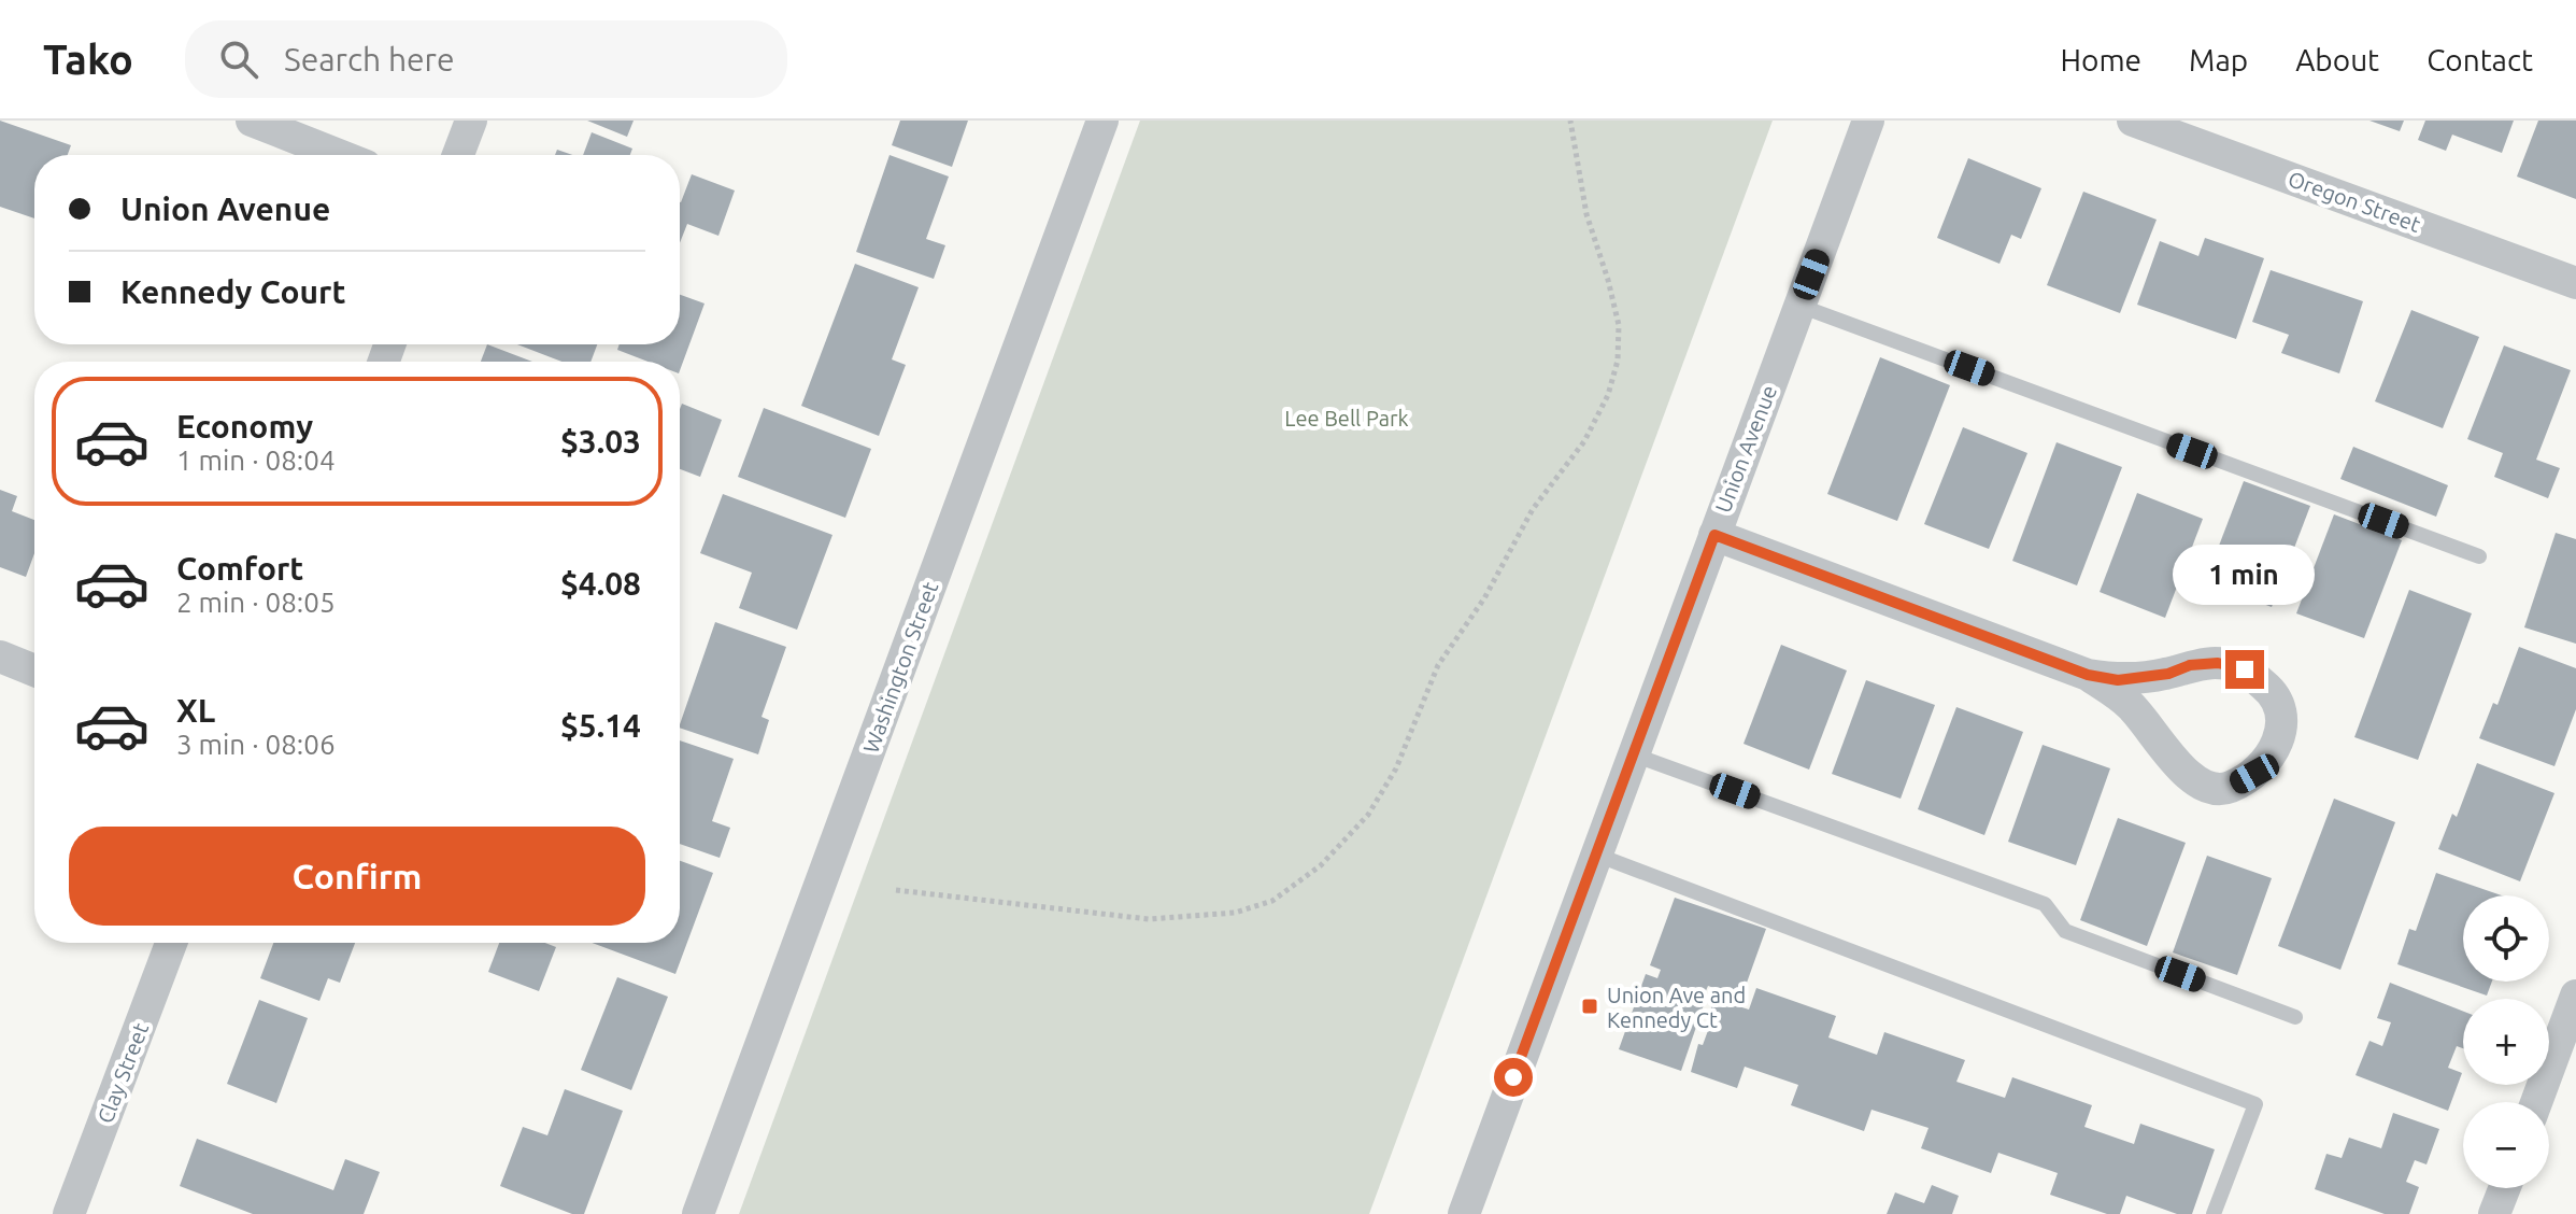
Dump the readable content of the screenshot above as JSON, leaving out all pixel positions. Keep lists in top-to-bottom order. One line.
{"streets":{"street":["Oregon Street","Union Avenue","Washington Street","Clay Street"]},"parks":["Lee Bell Park"],"places":{"transit":["Union Ave and Kennedy Ct"]},"page":{"header":"Tako","search":"Search here","nav":["Home","Map","About","Contact"],"banner":["Union Avenue","Kennedy Court"],"list":[{"name":"Economy","note":"1 min · 08:04","value":"$3.03"},{"name":"Comfort","note":"2 min · 08:05","value":"$4.08"},{"name":"XL","note":"3 min · 08:06","value":"$5.14"}],"bubble":"1 min","buttons":"Confirm","map_buttons":["+","−"]}}
